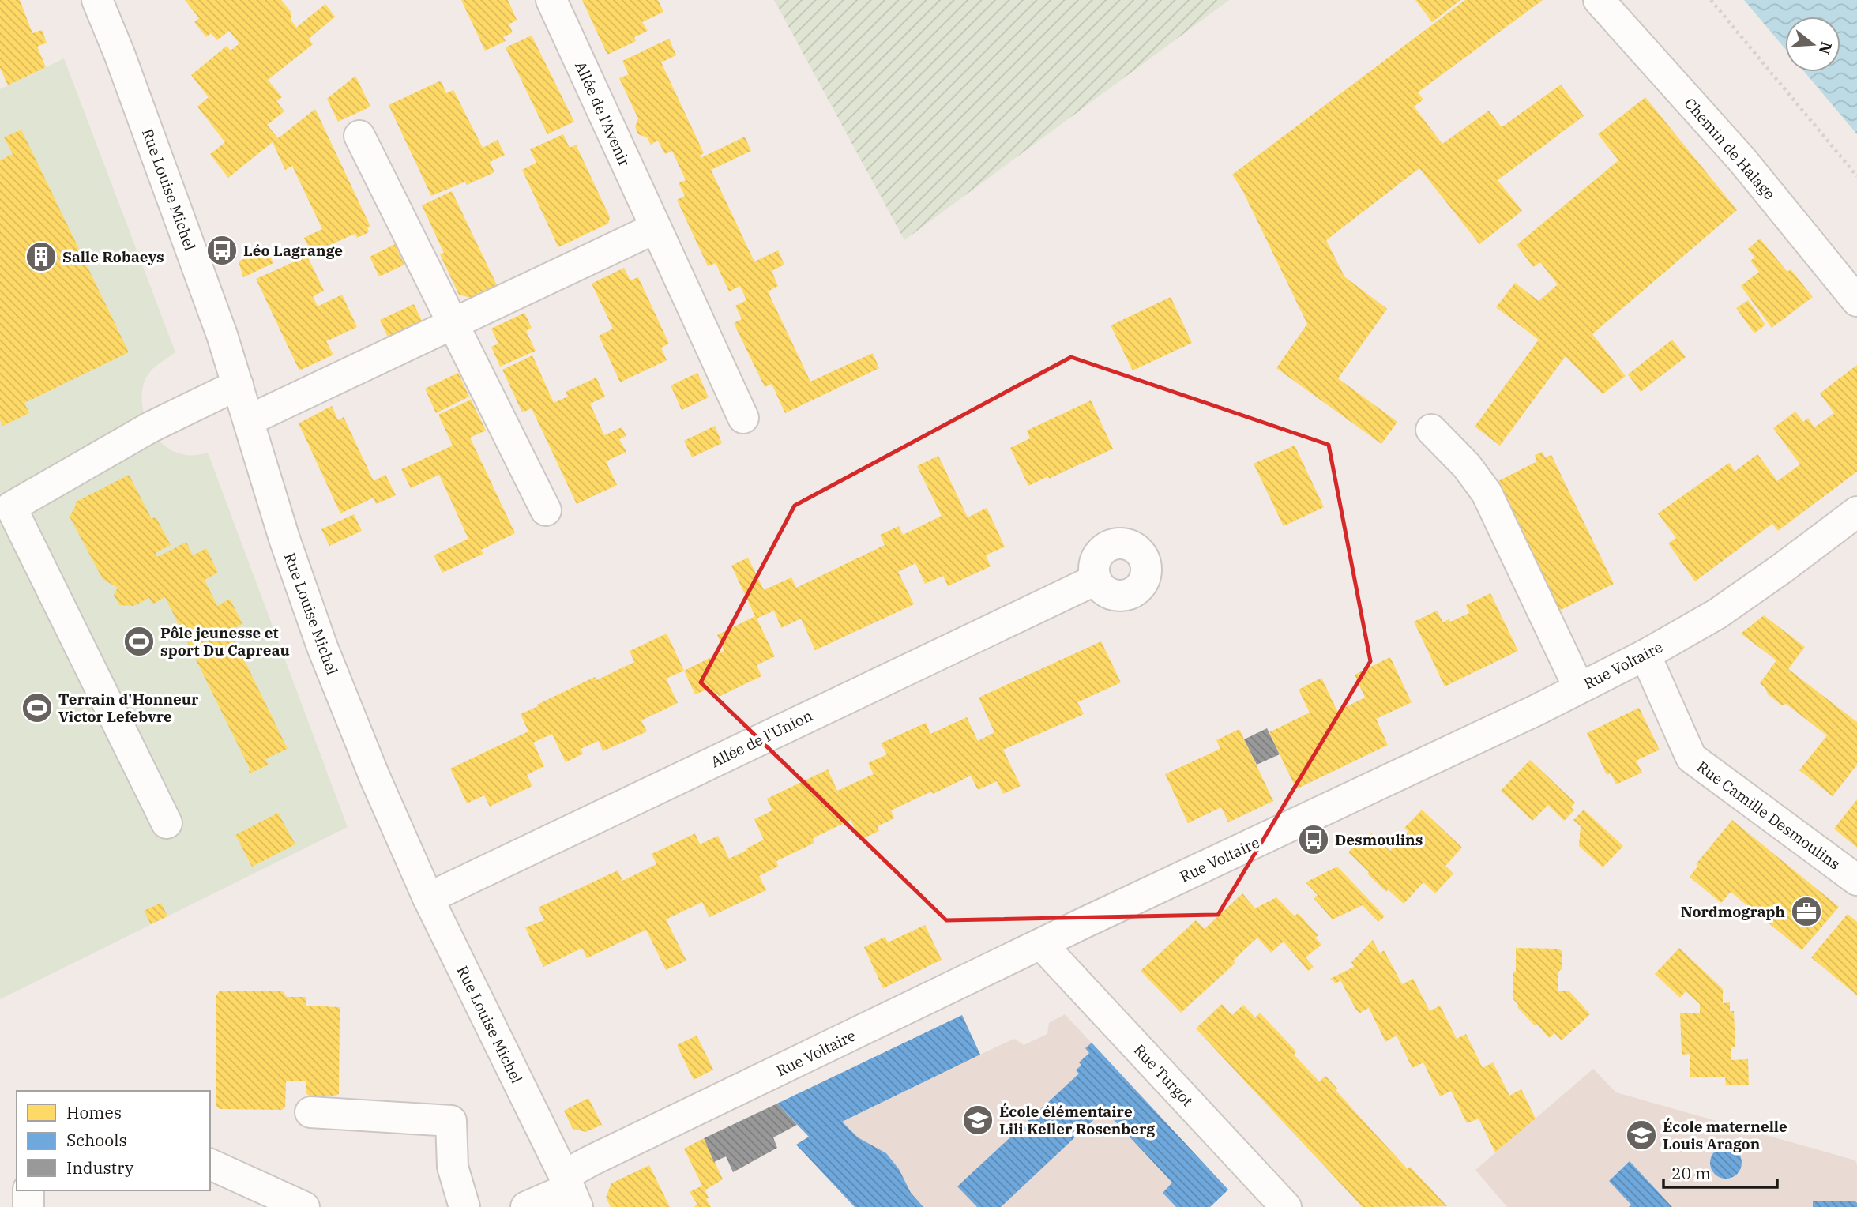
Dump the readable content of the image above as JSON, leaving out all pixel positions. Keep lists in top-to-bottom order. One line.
{"streets":{"street":["Allée de l'Avenir","Chemin de Halage","Rue Louise Michel","Rue Voltaire","Allée de l'Union","Rue Camille Desmoulins","Rue Turgot"]},"crossings":[["Rue Louise Michel","Rue Voltaire"],["Rue Louise Michel","Allée de l'Union"],["Rue Voltaire","Rue Camille Desmoulins"],["Rue Voltaire","Rue Turgot"]],"places":{"bus stop":["Léo Lagrange","Desmoulins"],"building":["Salle Robaeys"],"sports":["Pôle jeunesse et sport Du Capreau","Terrain d'Honneur Victor Lefebvre"],"office":["Nordmograph"],"school or university":["École élémentaire Lili Keller Rosenberg","École maternelle Louis Aragon"]},"legend":["Homes","Schools","Industry"],"scale_bar":"20 m","north":"right"}
